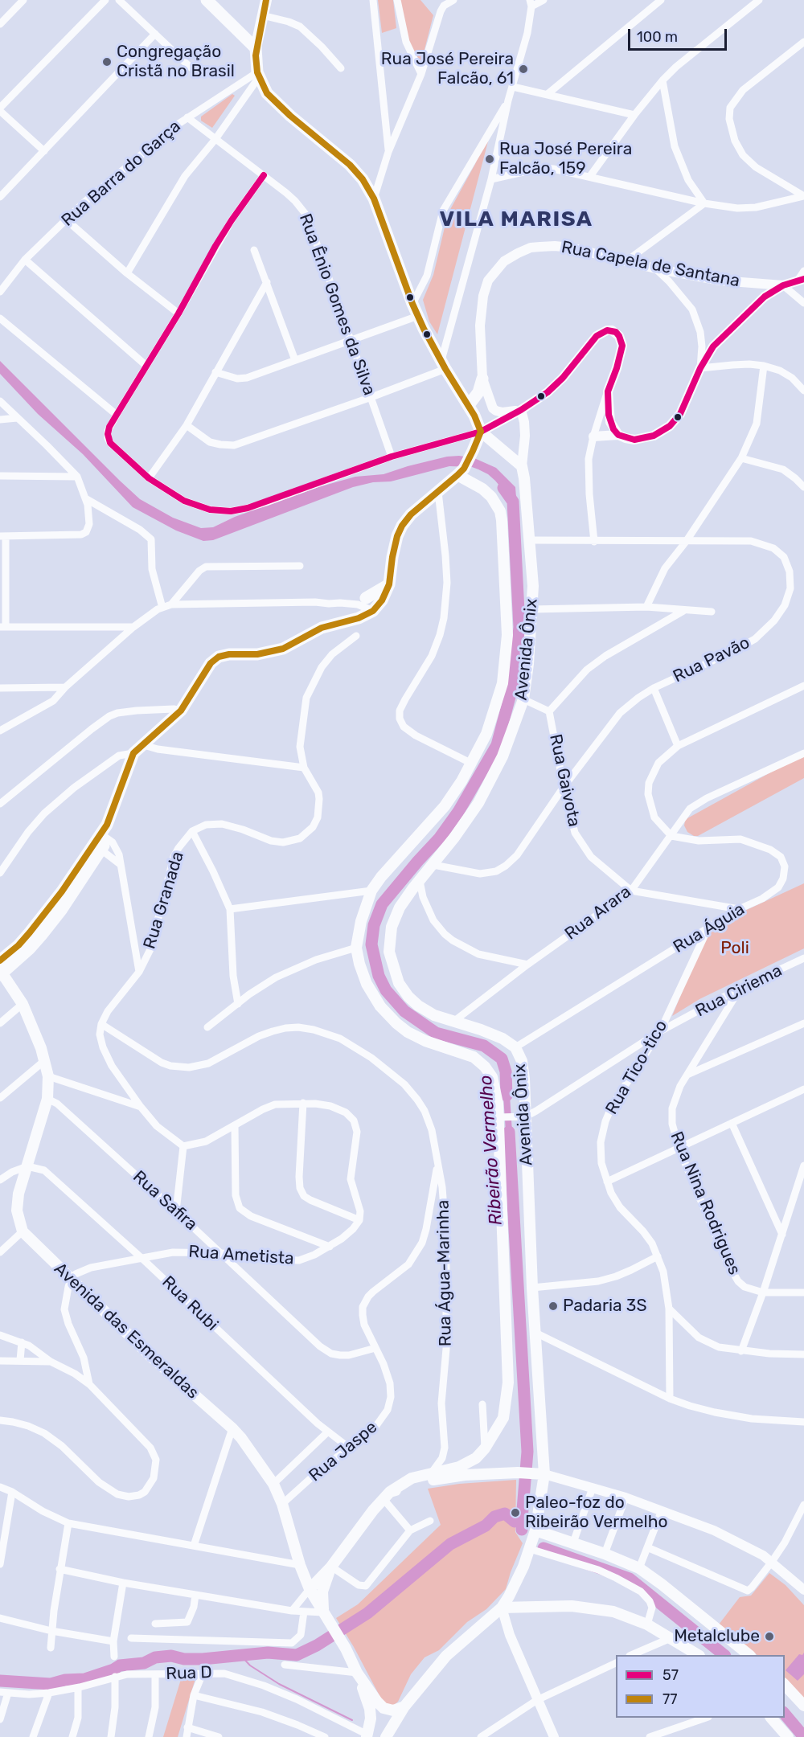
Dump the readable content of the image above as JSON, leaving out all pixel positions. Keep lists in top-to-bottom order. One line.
{"streets":{"main road":["Avenida Ônix","Avenida das Esmeraldas"],"street":["Rua Barra do Garça","Rua Capela de Santana","Rua Ênio Gomes da Silva","Rua Pavão","Rua Gaivota","Rua Granada","Rua Arara","Rua Águia","Rua Ciriema","Rua Tico-tico","Rua Safira","Rua Nina Rodrigues","Rua Ametista","Rua Água-Marinha","Rua Rubi","Rua Jaspe","Rua D"]},"crossings":[["Rua Barra do Garça","Rua Ênio Gomes da Silva"],["Rua Capela de Santana","Avenida Ônix"],["Avenida Ônix","Rua Pavão"],["Avenida Ônix","Rua Gaivota"],["Avenida Ônix","Rua Arara"],["Avenida Ônix","Rua Águia"],["Avenida Ônix","Rua Ciriema"],["Avenida Ônix","Rua Água-Marinha"],["Rua Pavão","Rua Gaivota"],["Rua Gaivota","Rua Arara"],["Rua Gaivota","Rua Águia"],["Rua Granada","Rua Água-Marinha"],["Rua Arara","Rua Águia"],["Rua Águia","Rua Tico-tico"],["Rua Ciriema","Rua Tico-tico"],["Rua Ciriema","Rua Nina Rodrigues"],["Rua Safira","Rua Ametista"],["Rua Safira","Rua Jaspe"],["Rua Ametista","Rua Rubi"],["Rua Ametista","Avenida das Esmeraldas"],["Rua Água-Marinha","Rua Jaspe"],["Rua Rubi","Rua Jaspe"],["Avenida das Esmeraldas","Rua Jaspe"]],"districts":["VILA MARISA"],"water":["Ribeirão Vermelho"],"parks":["Poli"],"places":["Congregação Cristã no Brasil","Rua José Pereira Falcão, 61","Rua José Pereira Falcão, 159","Padaria 3S","Paleo-foz do Ribeirão Vermelho","Metalclube"],"lines":["transit line 77","transit line 57"],"legend":["57","77"],"scale_bar":"100 m"}
